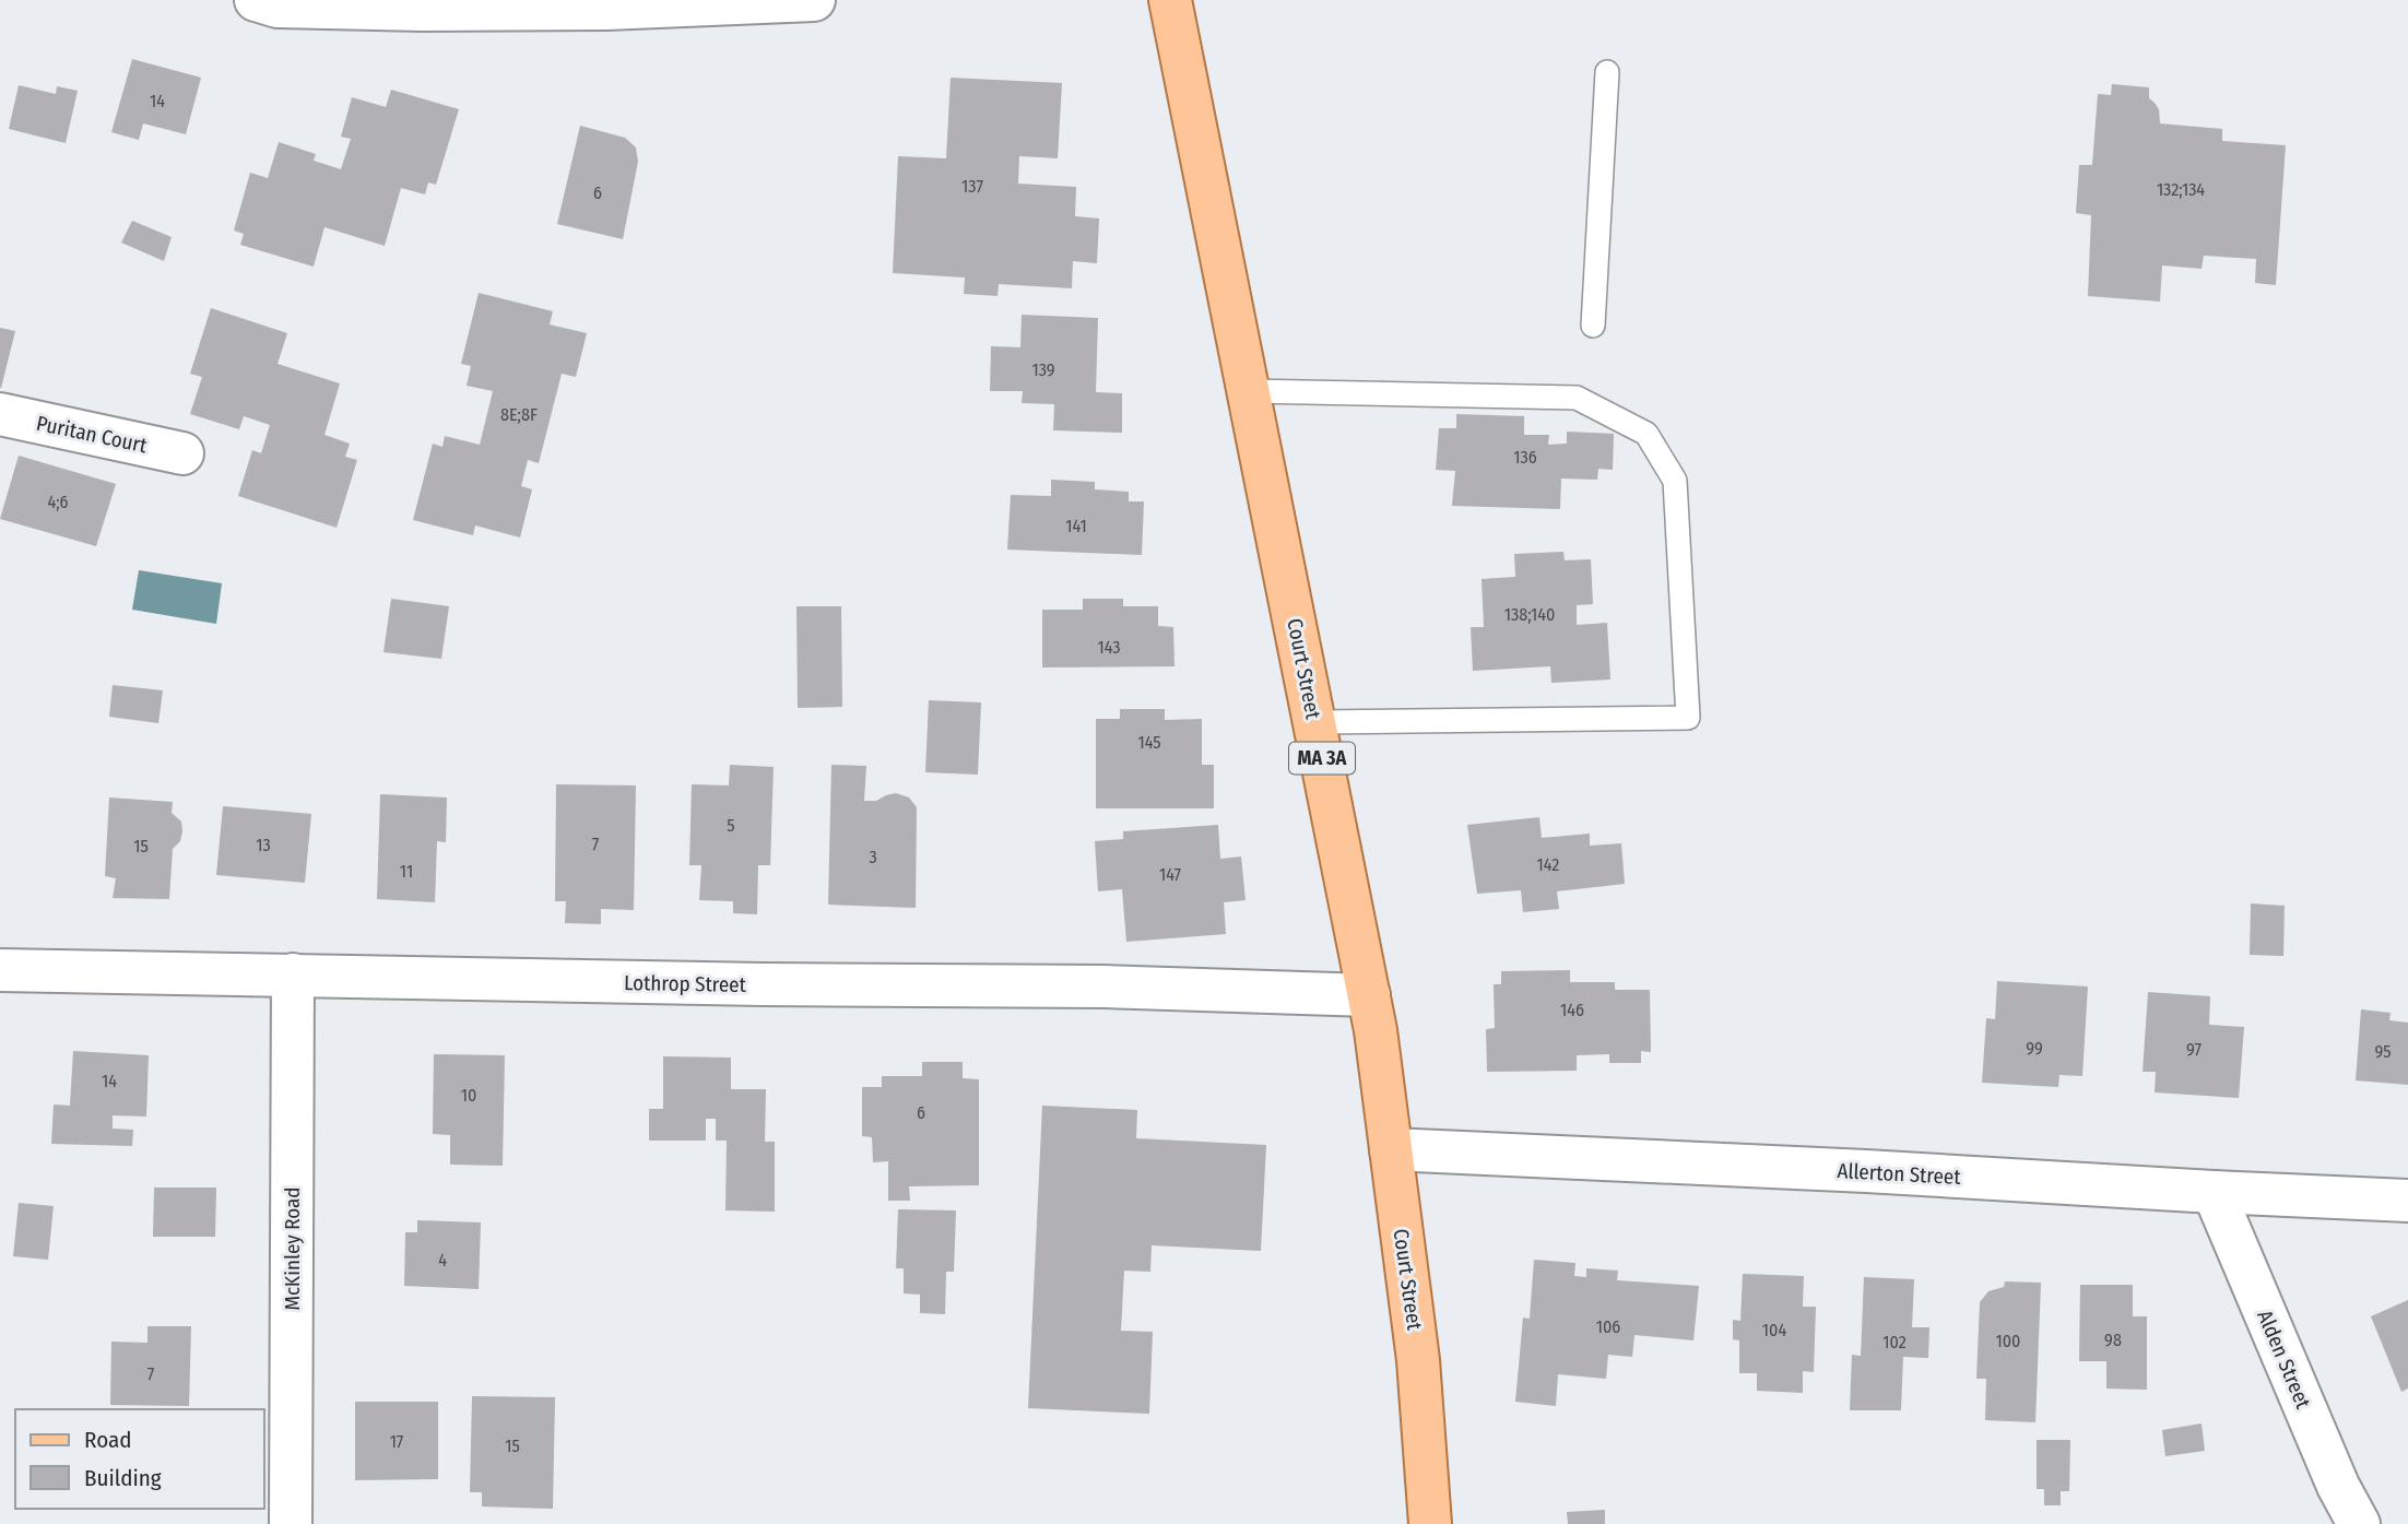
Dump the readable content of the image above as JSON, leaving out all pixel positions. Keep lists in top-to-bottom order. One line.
{"streets":{"main road":["Court Street","MA 3A"],"street":["Puritan Court","Lothrop Street","Allerton Street","McKinley Road","Alden Street"]},"crossings":[["Court Street","Lothrop Street"],["Court Street","Allerton Street"],["Lothrop Street","McKinley Road"],["Allerton Street","Alden Street"]],"house_numbers":["14","137","132;134","6","139","8E;8F","136","4;6","141","138;140","143","145","5","7","13","15","3","142","11","147","146","99","97","95","14","10","6","4","106","104","98","100","102","7","17","15"],"legend":["Road","Building"]}
